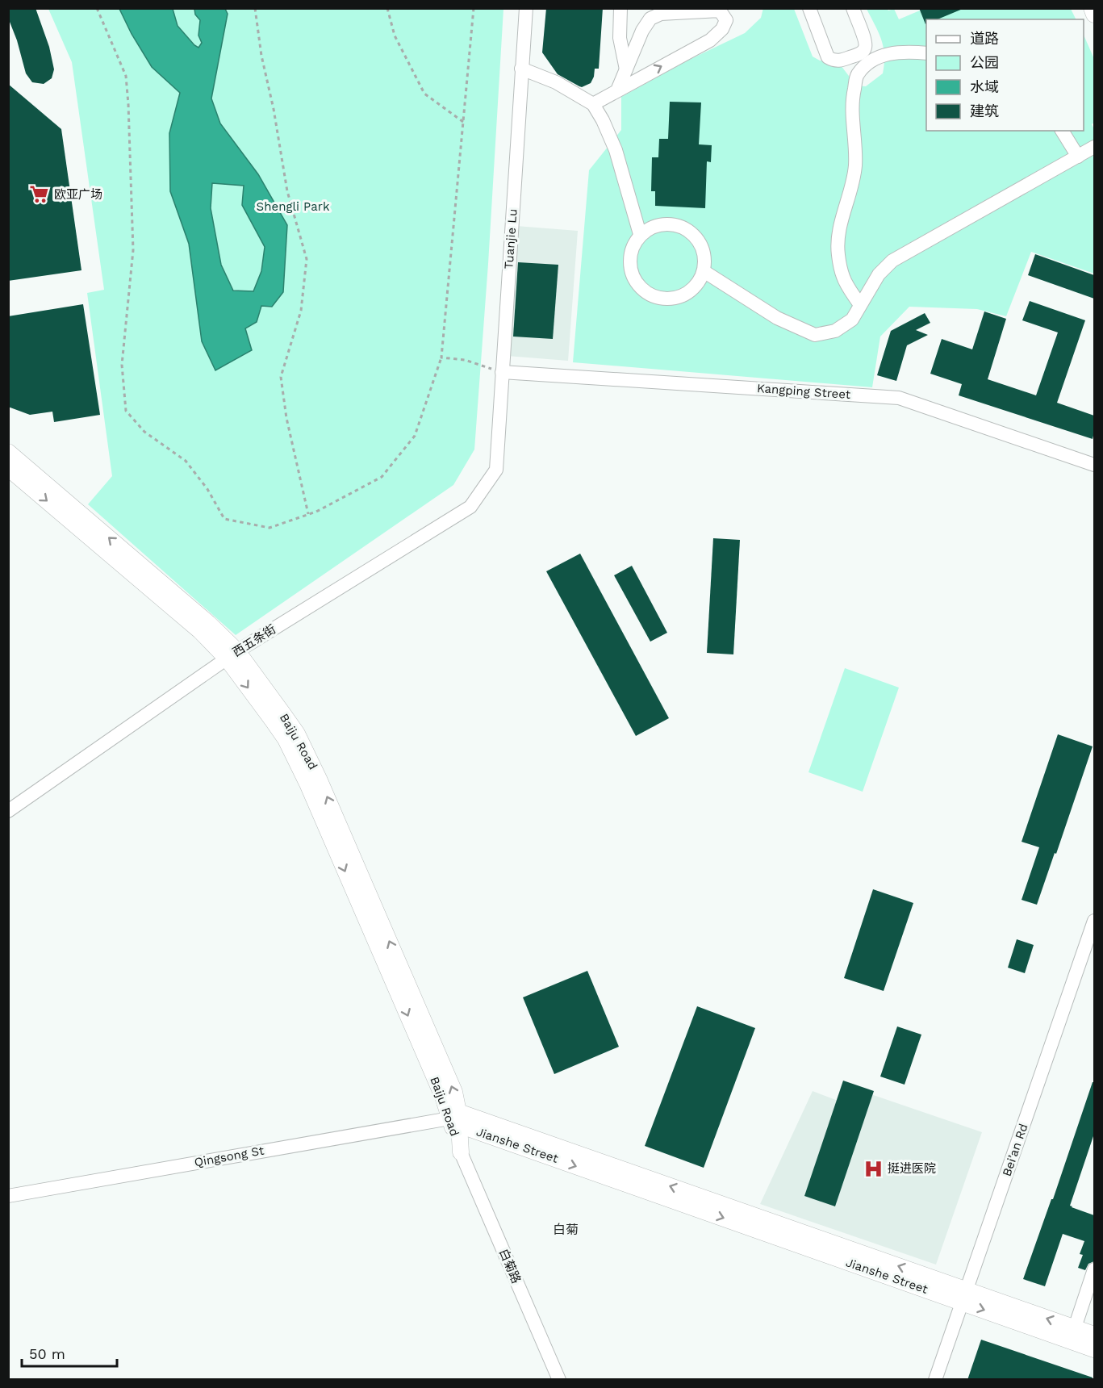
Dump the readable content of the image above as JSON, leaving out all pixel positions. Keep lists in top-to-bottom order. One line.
{"streets":{"main road":["Baiju Road","Jianshe Street"],"street":["Tuanjie Lu","Kangping Street","西五条街","Bei’an Rd","Qingsong St","白菊路"]},"crossings":[["Tuanjie Lu","Kangping Street"],["Tuanjie Lu","西五条街"],["西五条街","Baiju Road"],["Baiju Road","Jianshe Street"],["Baiju Road","Qingsong St"],["Baiju Road","白菊路"],["Jianshe Street","Bei’an Rd"],["Jianshe Street","Qingsong St"]],"districts":["白菊"],"parks":["Shengli Park"],"places":{"supermarket":["欧亚广场"],"hospital":["挺进医院"]},"legend":["道路","公园","水域","建筑"],"scale_bar":"50 m"}
